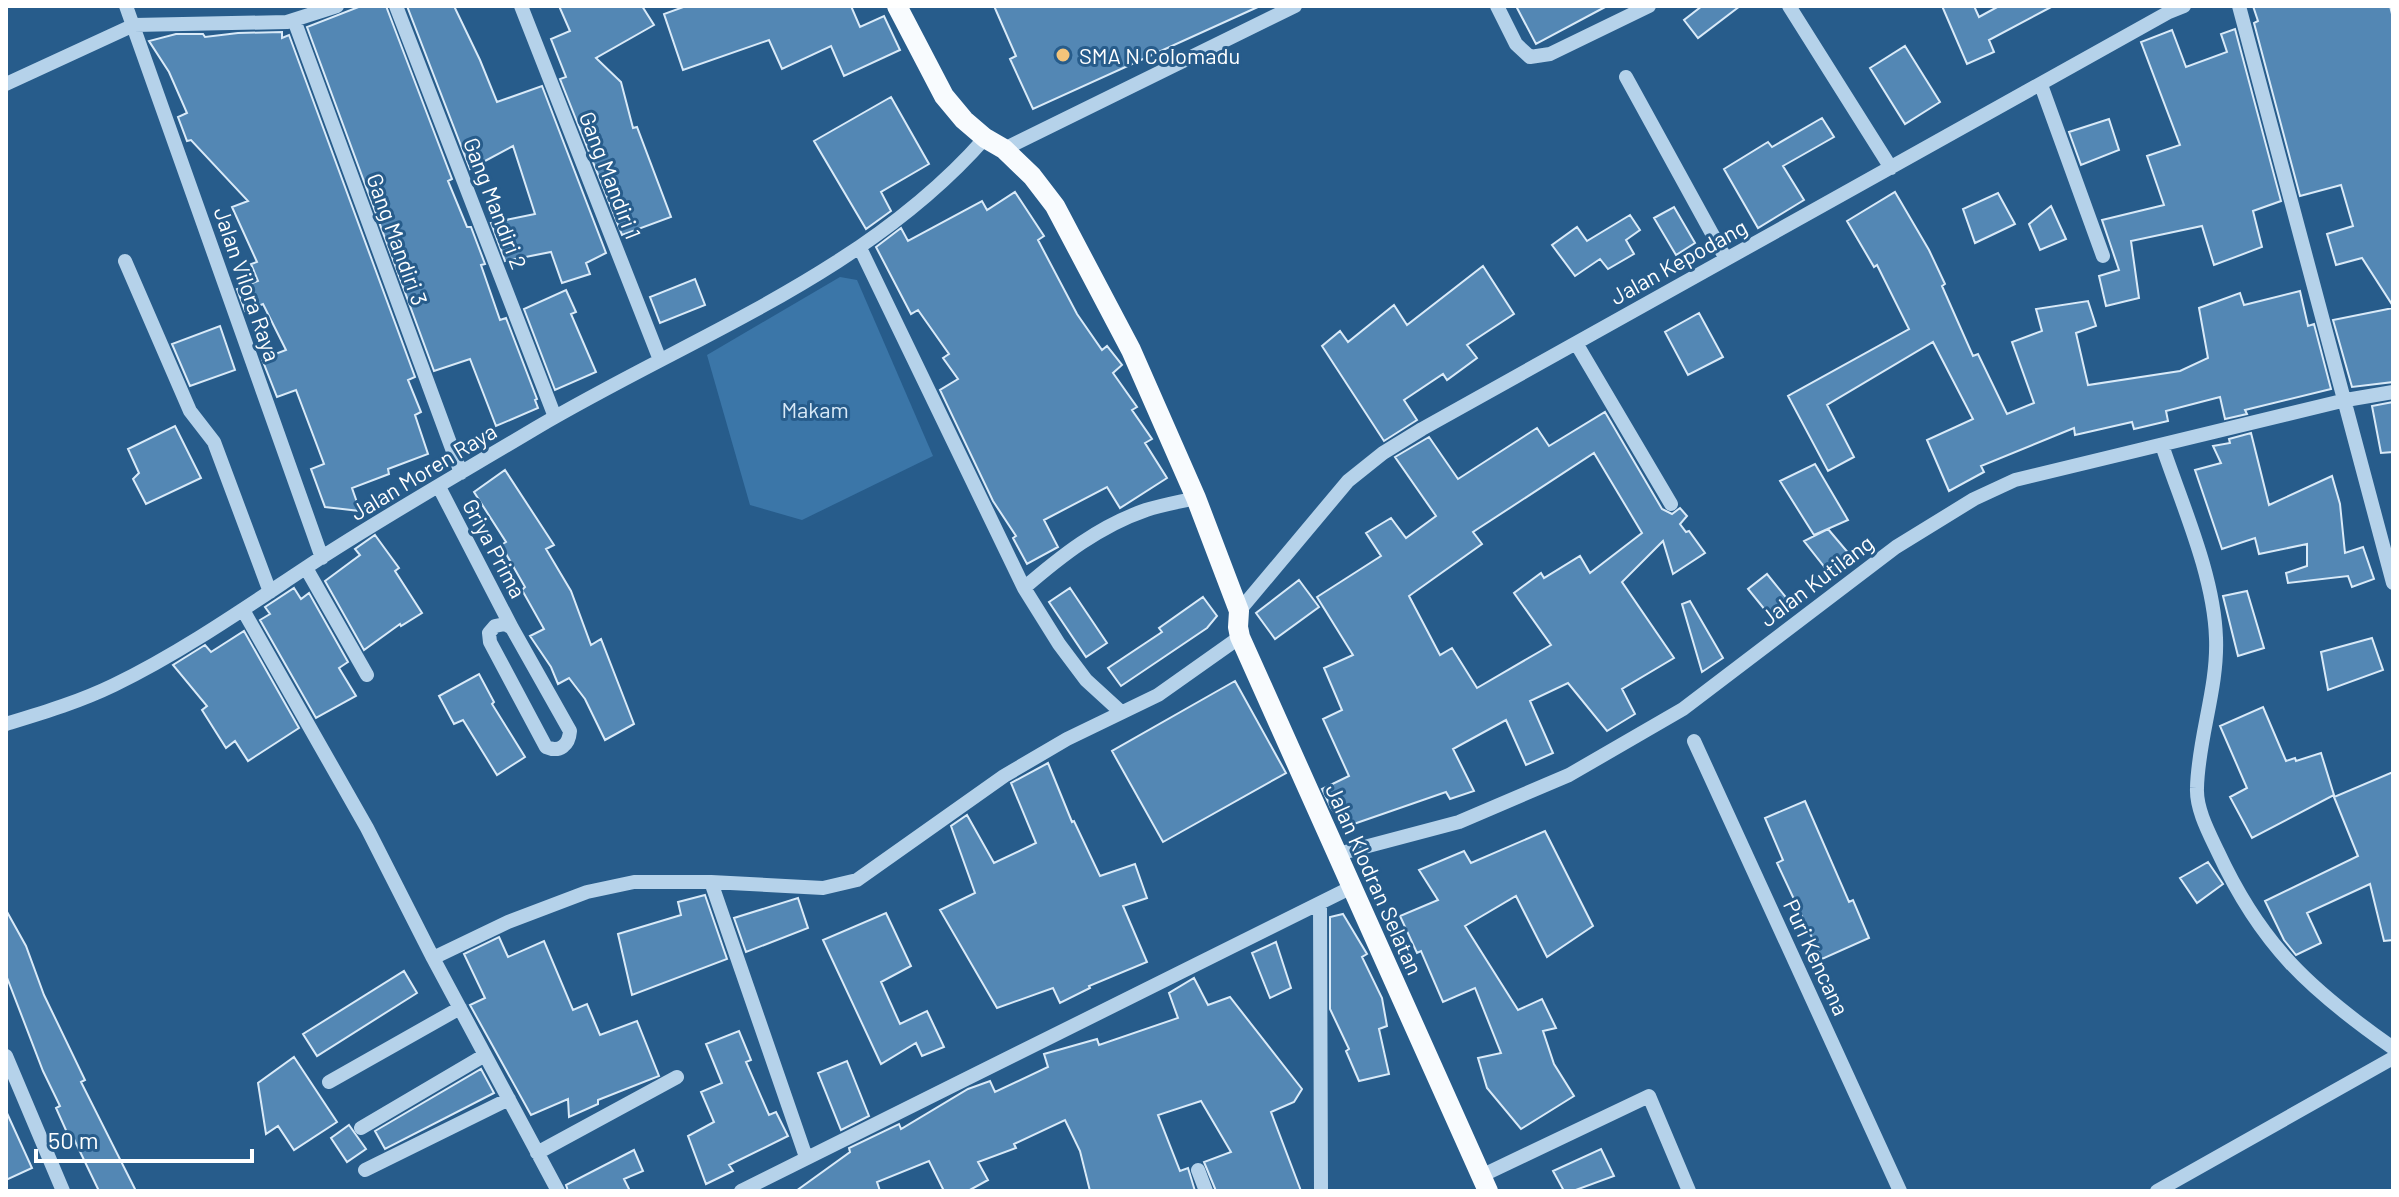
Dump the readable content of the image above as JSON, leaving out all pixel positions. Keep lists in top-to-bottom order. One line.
{"streets":{"main road":["Jalan Klodran Selatan"],"street":["Gang Mandiri 1","Gang Mandiri 2","Gang Mandiri 3","Jalan Kepodang","Jalan Vilora Raya","Jalan Moren Raya","Griya Prima","Jalan Kutilang","Puri Kencana"]},"crossings":[["Gang Mandiri 1","Jalan Moren Raya"],["Gang Mandiri 2","Jalan Moren Raya"],["Gang Mandiri 3","Jalan Moren Raya"],["Jalan Kepodang","Jalan Klodran Selatan"],["Jalan Vilora Raya","Jalan Moren Raya"],["Jalan Moren Raya","Griya Prima"],["Jalan Kutilang","Jalan Klodran Selatan"]],"parks":["Makam"],"places":["SMA N Colomadu"],"scale_bar":"50 m"}
